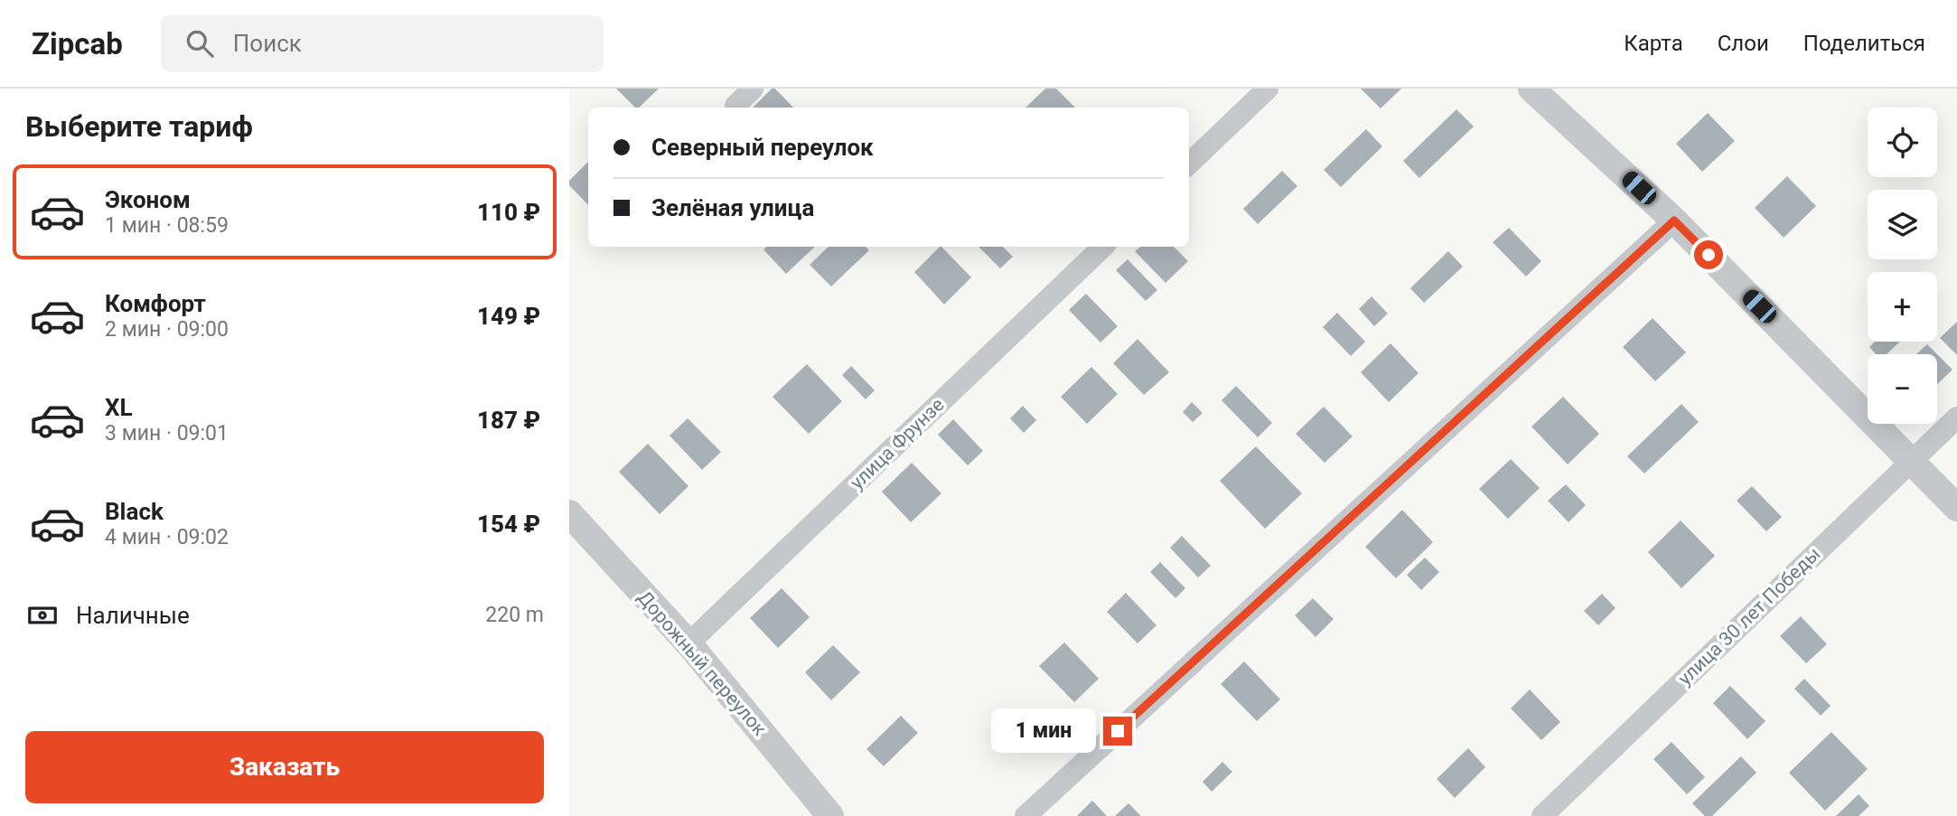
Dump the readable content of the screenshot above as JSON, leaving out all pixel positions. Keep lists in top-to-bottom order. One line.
{"streets":{"street":["улица Фрунзе","улица 30 лет Победы","Дорожный переулок"]},"crossings":[["улица Фрунзе","Дорожный переулок"]],"page":{"header":"Zipcab","search":"Поиск","nav":["Карта","Слои","Поделиться"],"heading":"Выберите тариф","map_buttons":["+","−"],"banner":["Северный переулок","Зелёная улица"],"list":[{"name":"Эконом","note":"1 мин · 08:59","value":"110 ₽"},{"name":"Комфорт","note":"2 мин · 09:00","value":"149 ₽"},{"name":"XL","note":"3 мин · 09:01","value":"187 ₽"},{"name":"Black","note":"4 мин · 09:02","value":"154 ₽"}],"pay":["Наличные","220 m"],"bubble":"1 мин","buttons":"Заказать"}}
